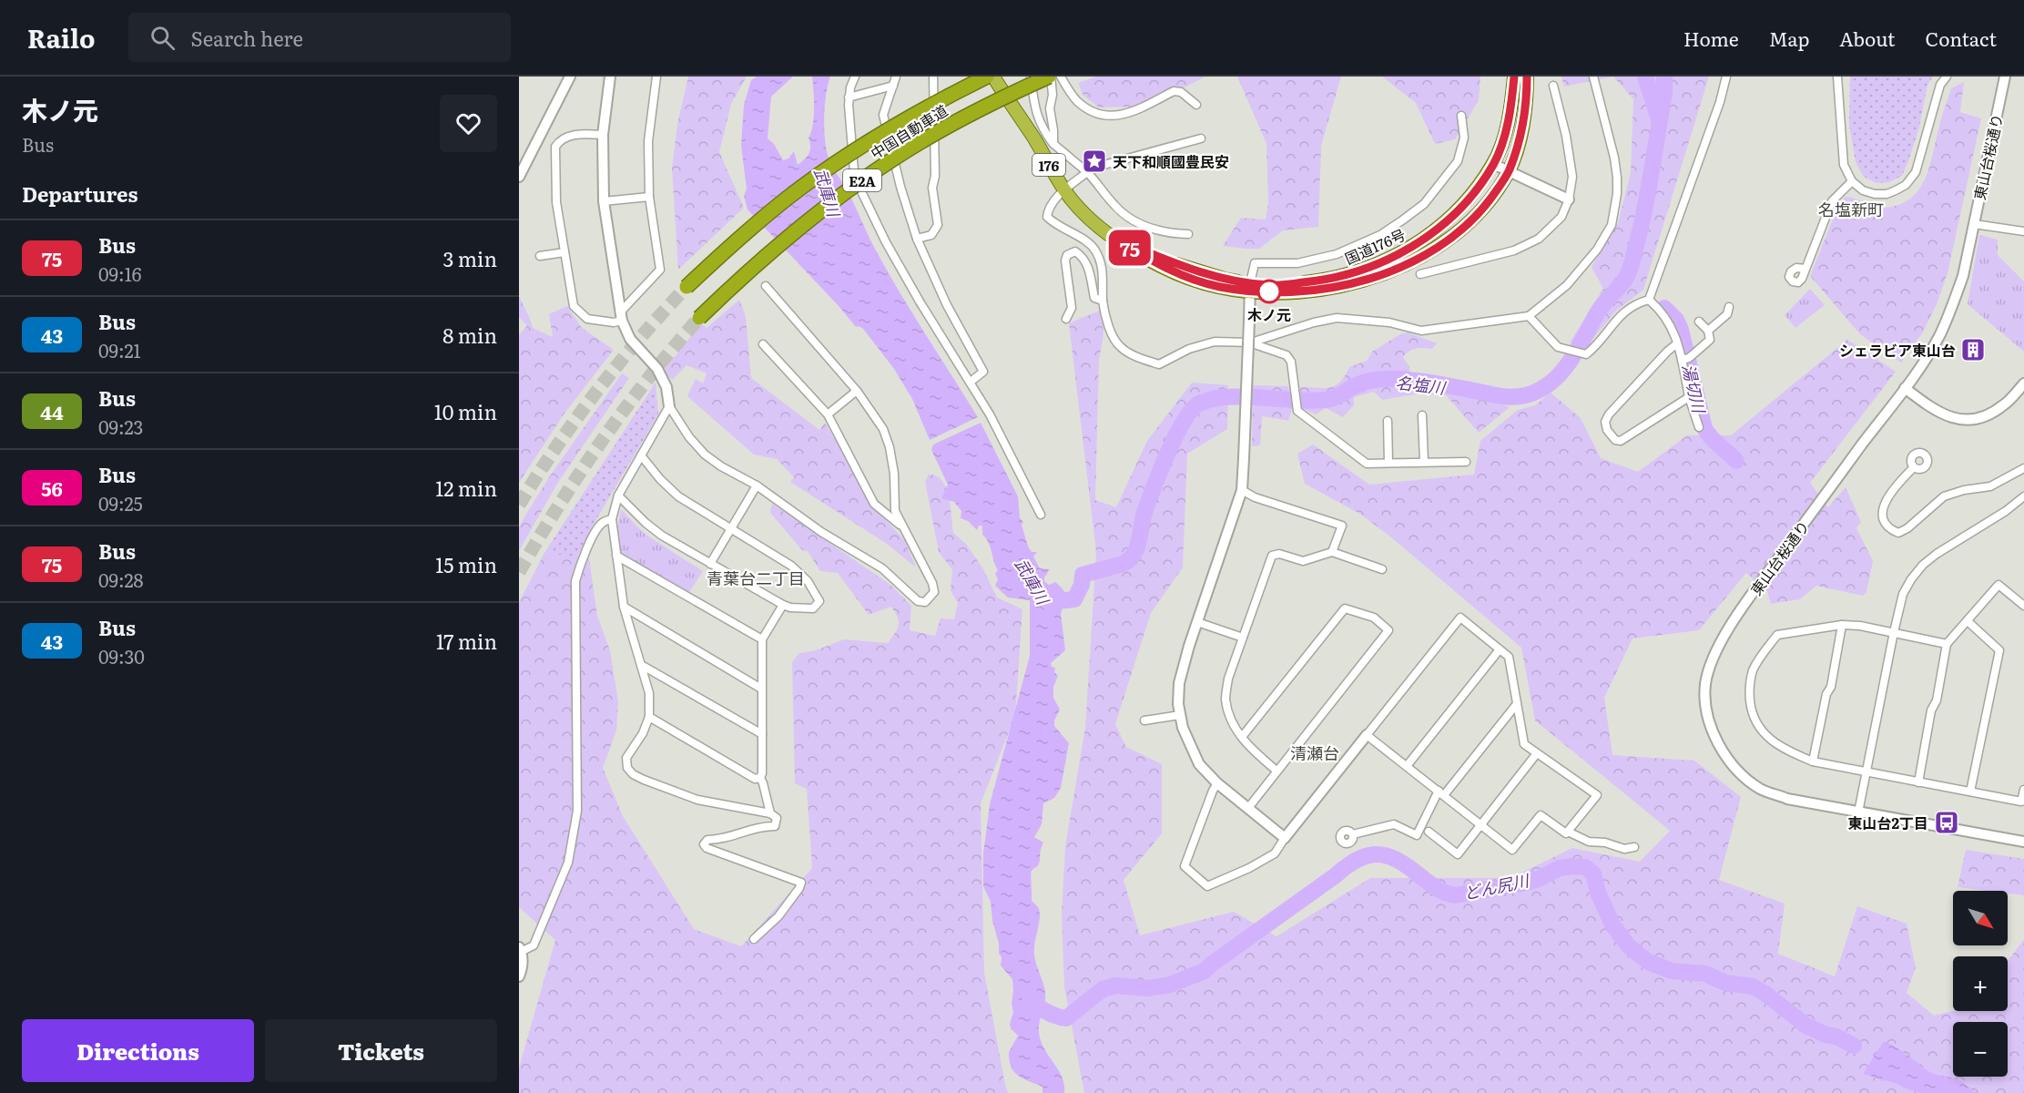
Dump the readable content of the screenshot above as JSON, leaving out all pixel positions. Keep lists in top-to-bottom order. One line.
{"streets":{"highway":["中国自動車道","176","E2A","国道176号"],"street":["東山台桜通り"]},"districts":["名塩新町","青葉台二丁目","清瀬台"],"water":["武庫川","名塩川","湯切川","どん尻川"],"places":{"place":["天下和順國豊民安"],"other":["木ノ元"],"building":["シェラビア東山台"],"bus stop":["東山台2丁目"]},"lines":["bus line 75"],"north":"bottom right","page":{"header":"Railo","search":"Search here","nav":["Home","Map","About","Contact"],"heading":[["木ノ元","Bus"],"Departures"],"on_map":"75","list":[{"mark":"75","name":"Bus","note":"09:16","value":"3 min"},{"mark":"43","name":"Bus","note":"09:21","value":"8 min"},{"mark":"44","name":"Bus","note":"09:23","value":"10 min"},{"mark":"56","name":"Bus","note":"09:25","value":"12 min"},{"mark":"75","name":"Bus","note":"09:28","value":"15 min"},{"mark":"43","name":"Bus","note":"09:30","value":"17 min"}],"map_buttons":["+","−"],"buttons":["Directions","Tickets"]}}
